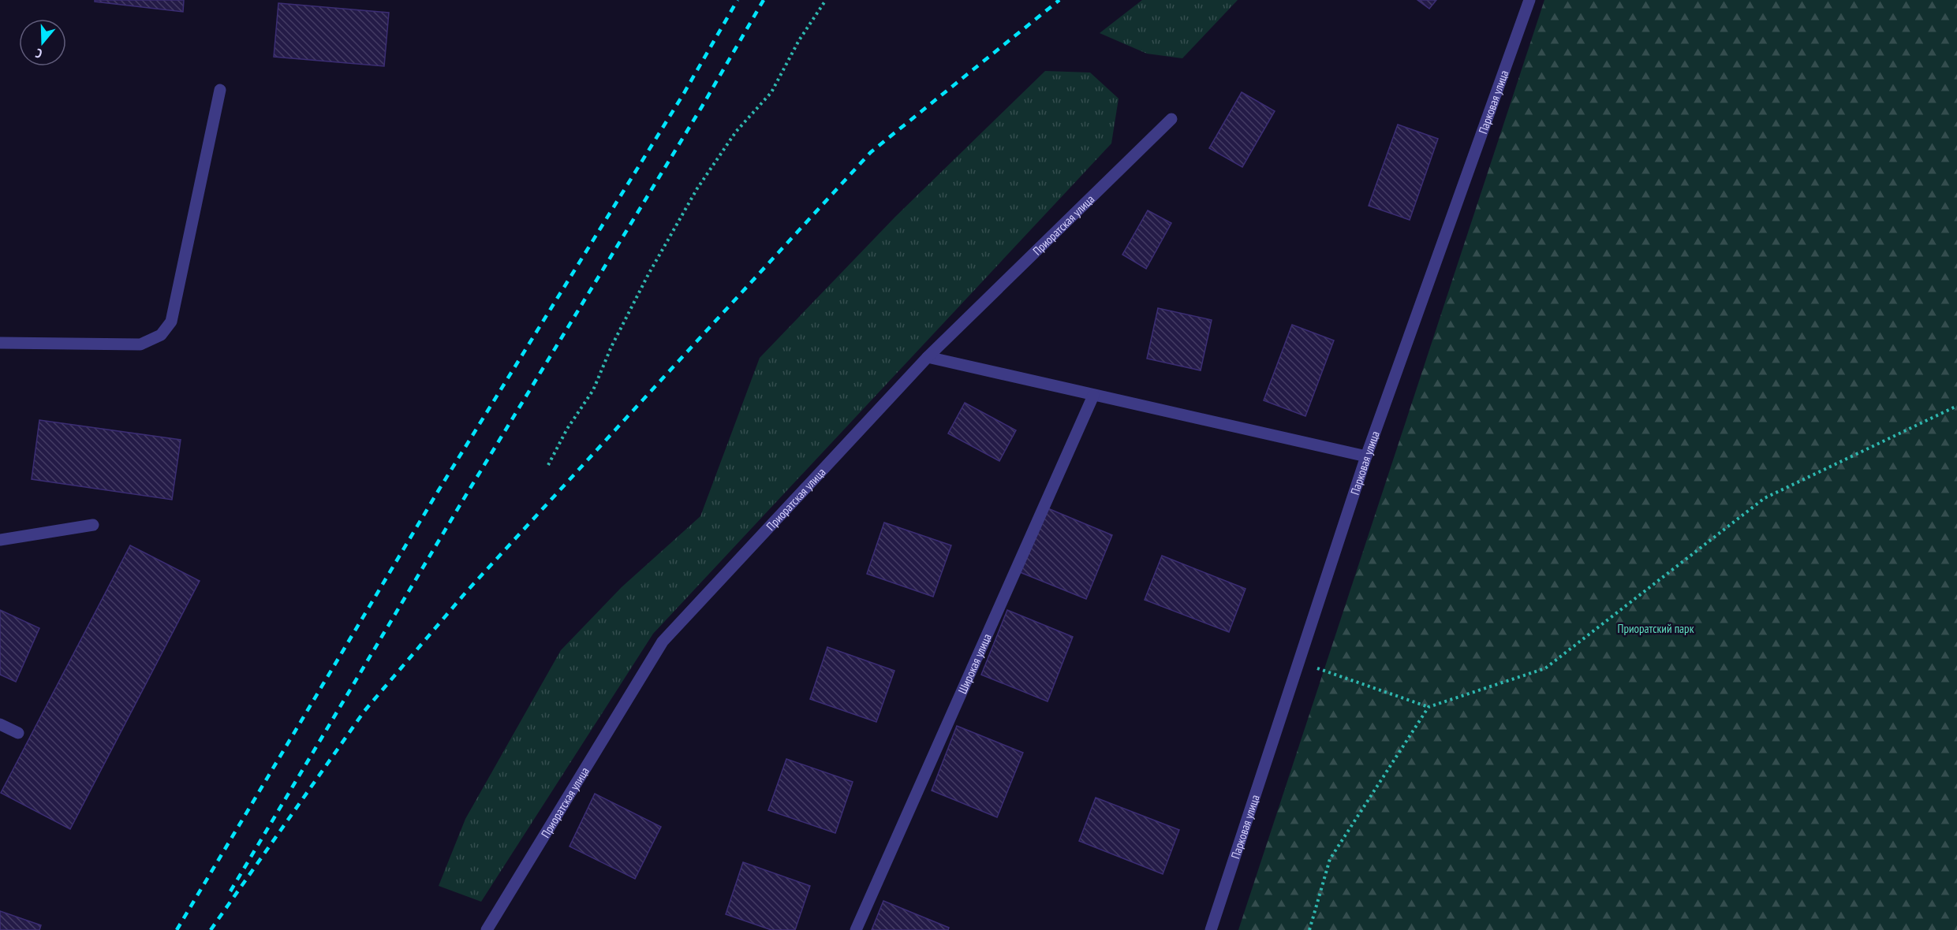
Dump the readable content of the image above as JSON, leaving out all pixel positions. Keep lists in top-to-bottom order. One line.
{"streets":{"street":["Парковая улица","Приоратская улица","Широкая улица"]},"parks":["Приоратский парк"],"north":"bottom"}
